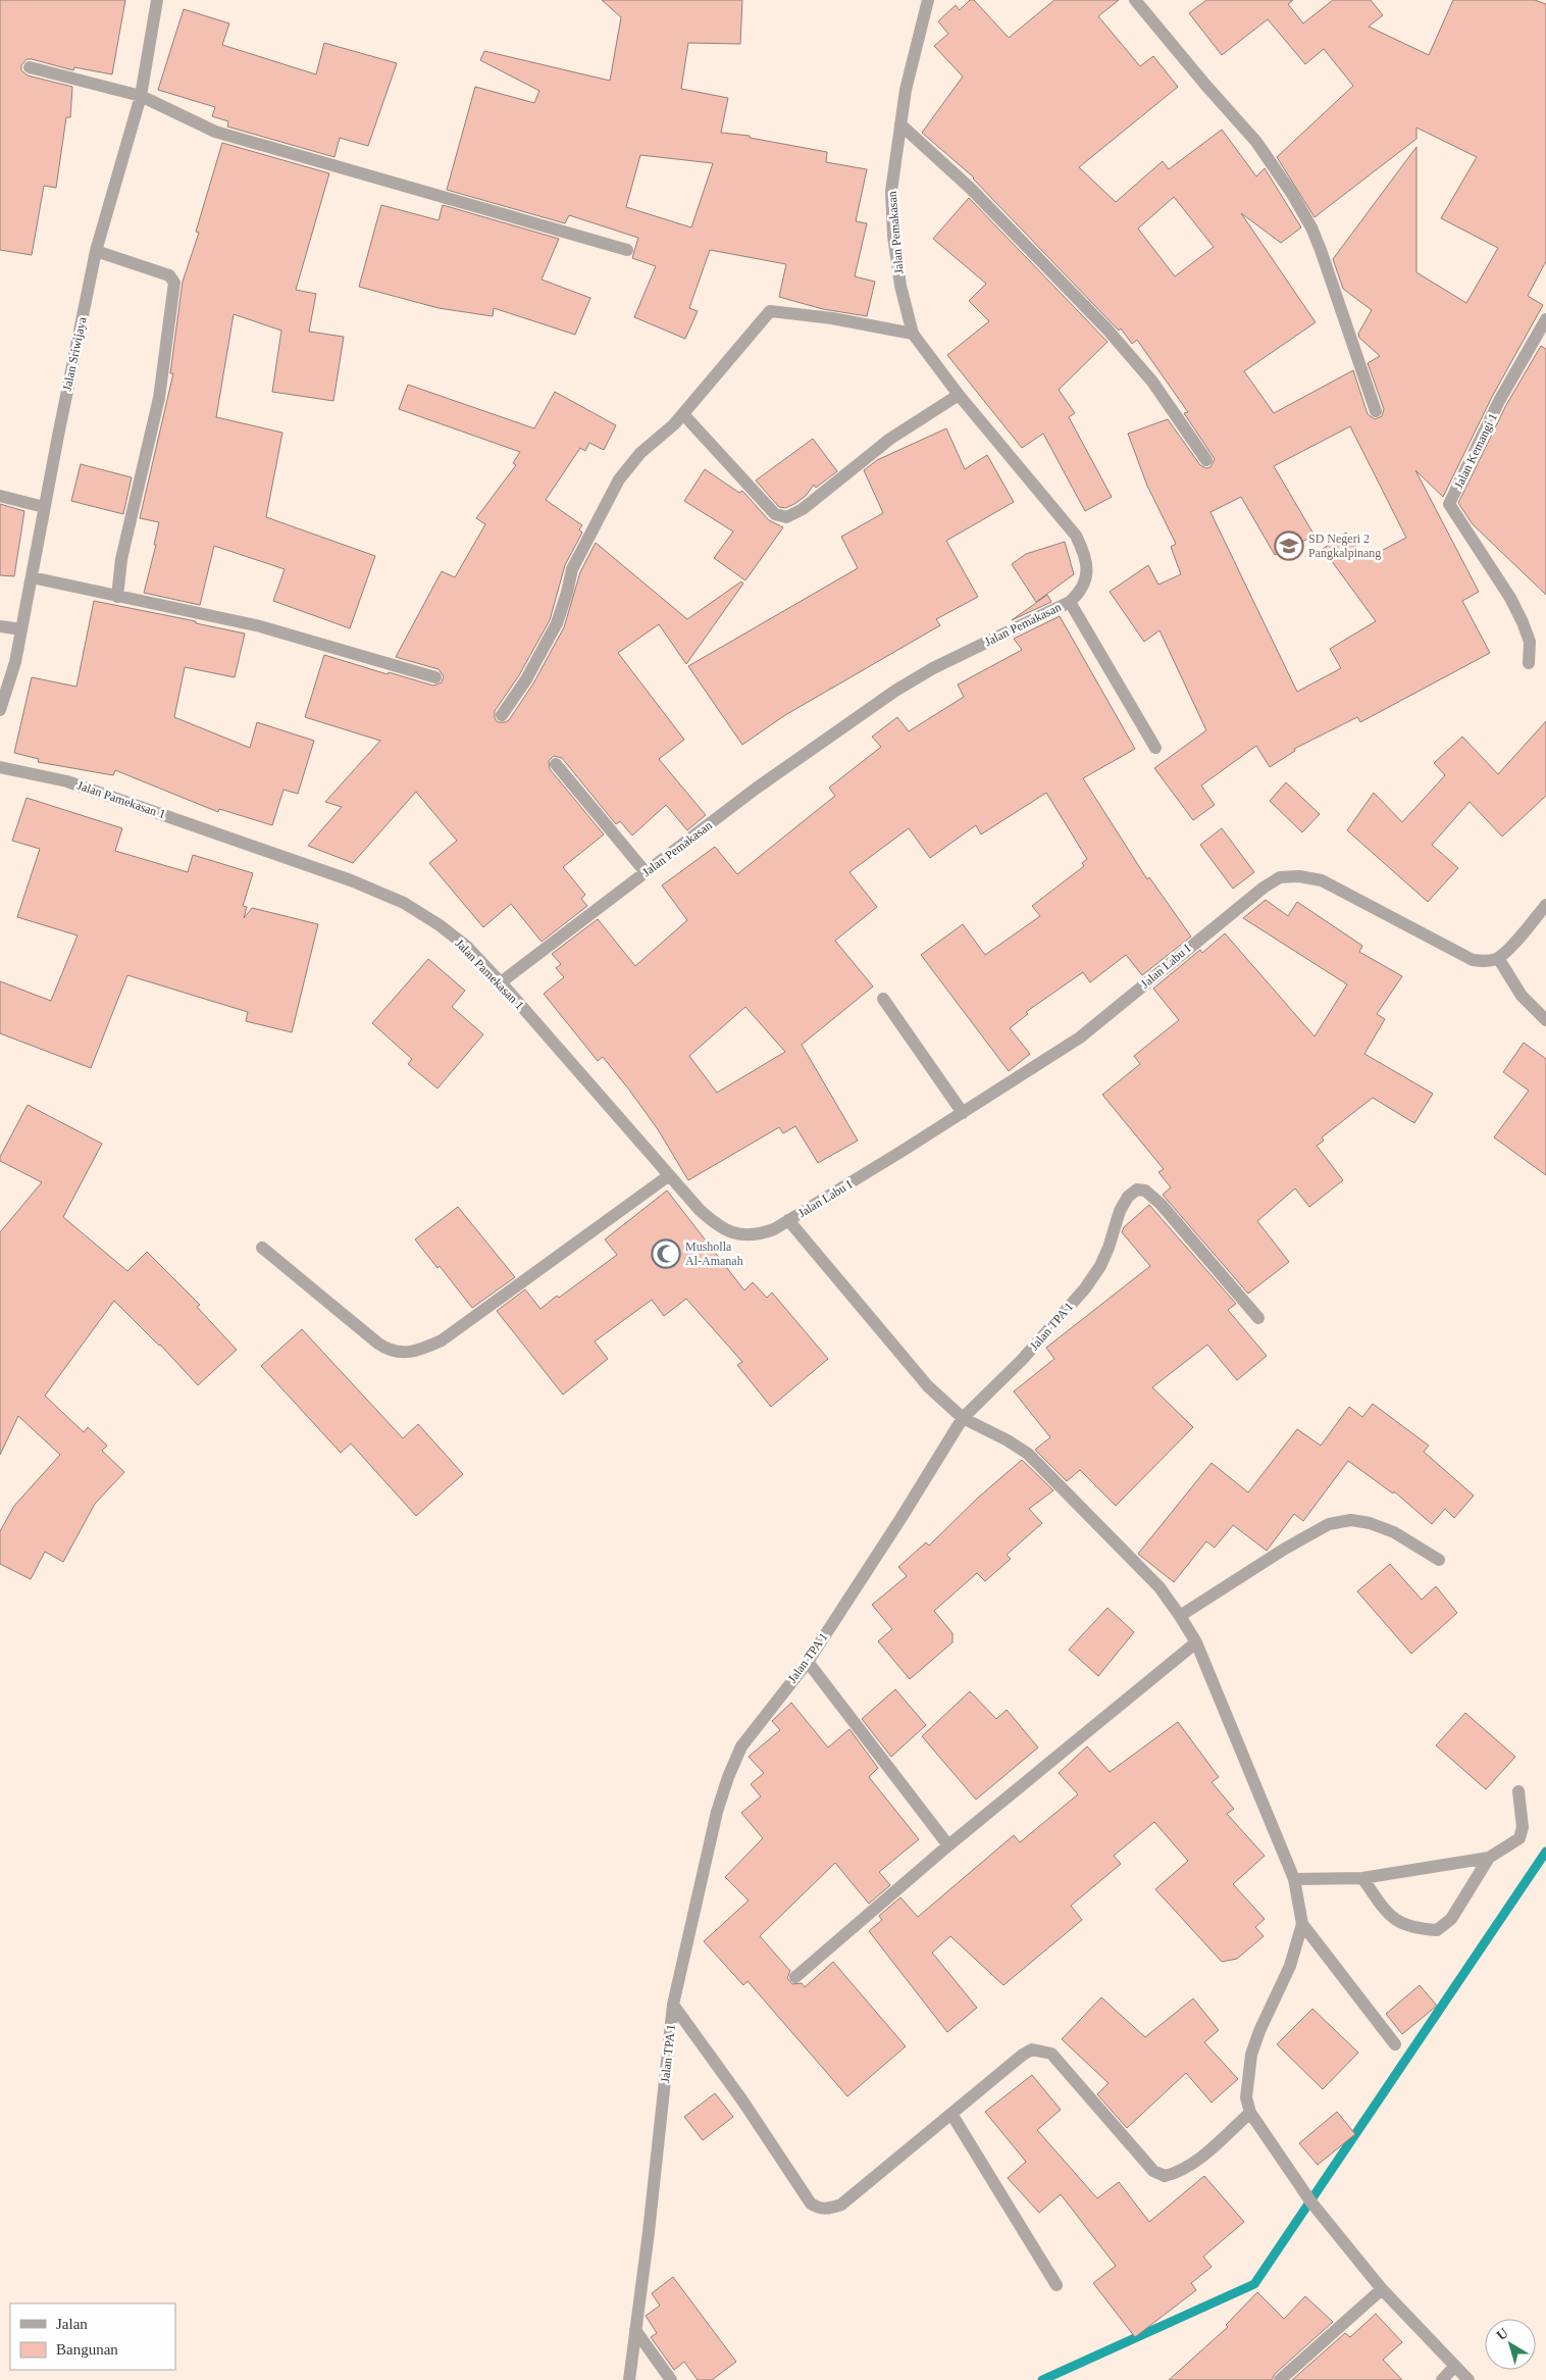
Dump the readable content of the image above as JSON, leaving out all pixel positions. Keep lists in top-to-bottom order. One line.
{"streets":{"street":["Jalan Pemakasan","Jalan Sriwijaya","Jalan Kemangi 1","Jalan Pamekasan 1","Jalan Labu I","Jalan TPA 1"]},"crossings":[["Jalan Pemakasan","Jalan Pamekasan 1"],["Jalan Pamekasan 1","Jalan Labu I"]],"places":{"school or university":["SD Negeri 2 Pangkalpinang"],"mosque":["Musholla Al-Amanah"]},"legend":["Jalan","Bangunan"],"north":"top left"}
